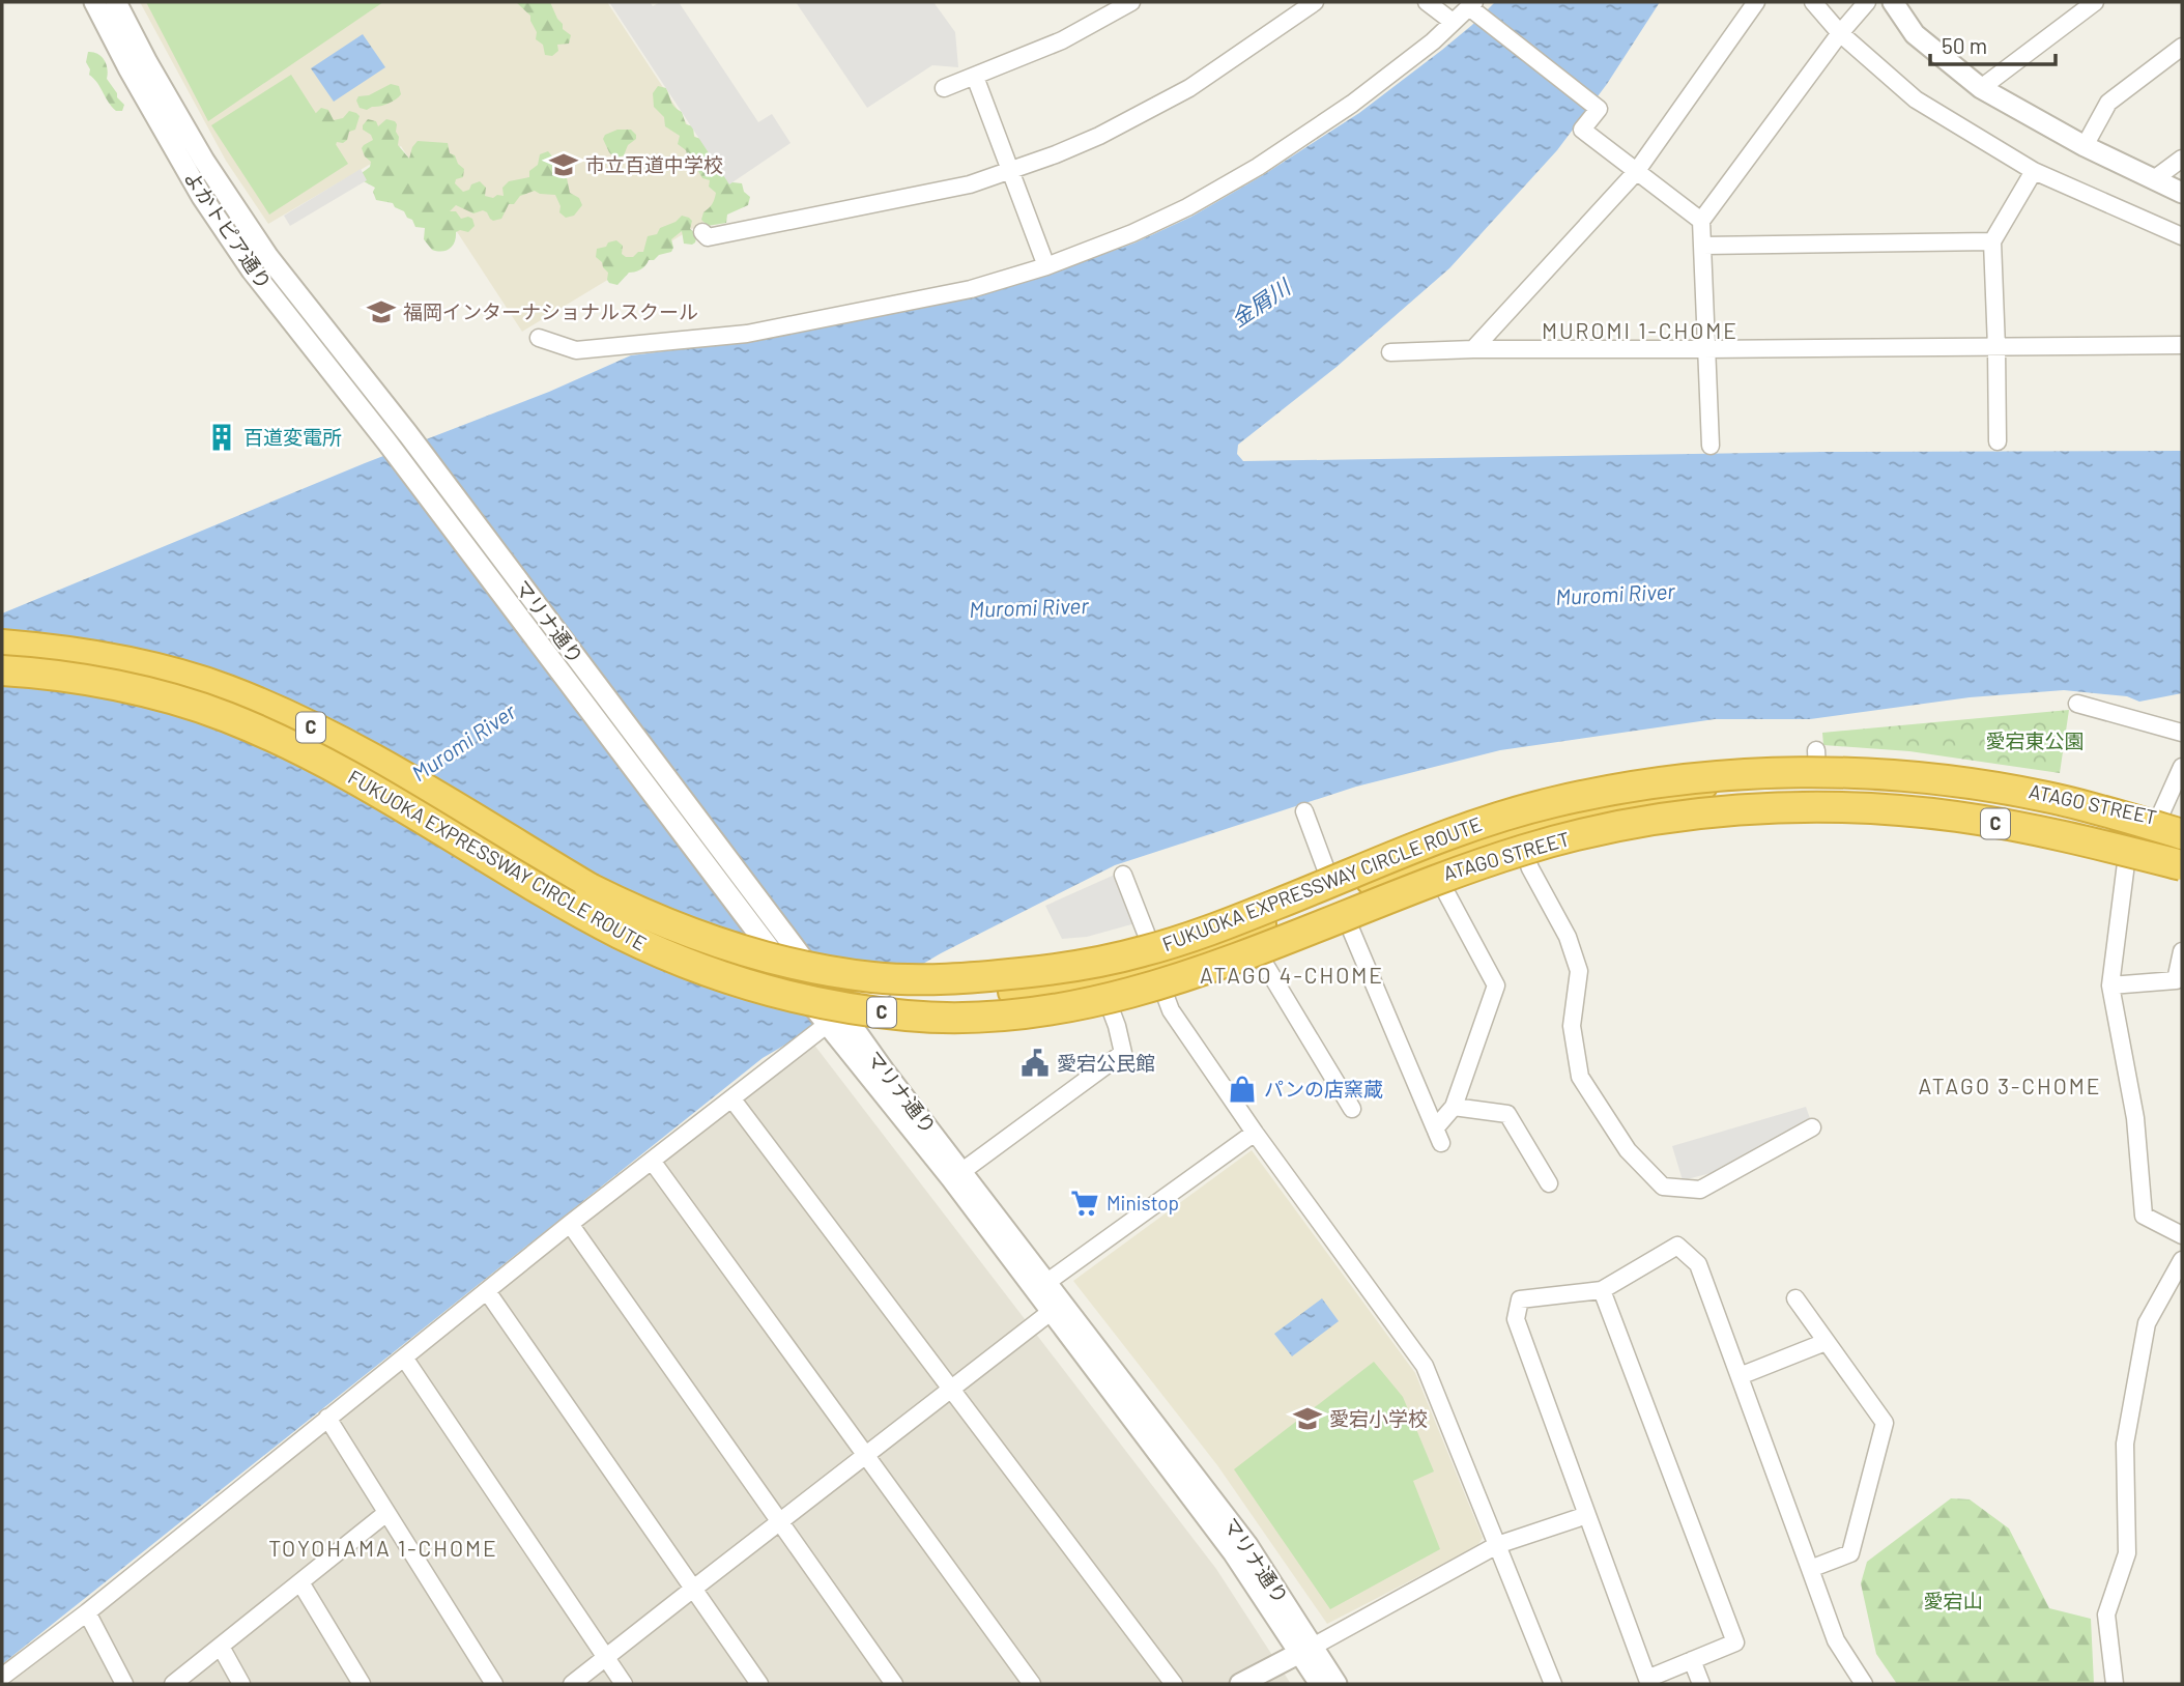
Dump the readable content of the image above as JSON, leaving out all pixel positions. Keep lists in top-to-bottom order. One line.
{"streets":{"highway":["C","FUKUOKA EXPRESSWAY CIRCLE ROUTE"],"street":["よかトピア通り","マリナ通り","ATAGO STREET"]},"crossings":[["よかトピア通り","マリナ通り"],["マリナ通り","ATAGO STREET"],["C","ATAGO STREET"],["C","FUKUOKA EXPRESSWAY CIRCLE ROUTE"],["ATAGO STREET","FUKUOKA EXPRESSWAY CIRCLE ROUTE"]],"districts":["MUROMI 1-CHOME","ATAGO 4-CHOME","ATAGO 3-CHOME","TOYOHAMA 1-CHOME"],"water":["金屑川","Muromi River"],"parks":["愛宕東公園","愛宕山"],"places":{"school or university":["市立百道中学校","福岡インターナショナルスクール","愛宕小学校"],"building":["百道変電所"],"public building":["愛宕公民館"],"shop":["パンの店窯蔵"],"supermarket":["Ministop"]},"scale_bar":"50 m"}
